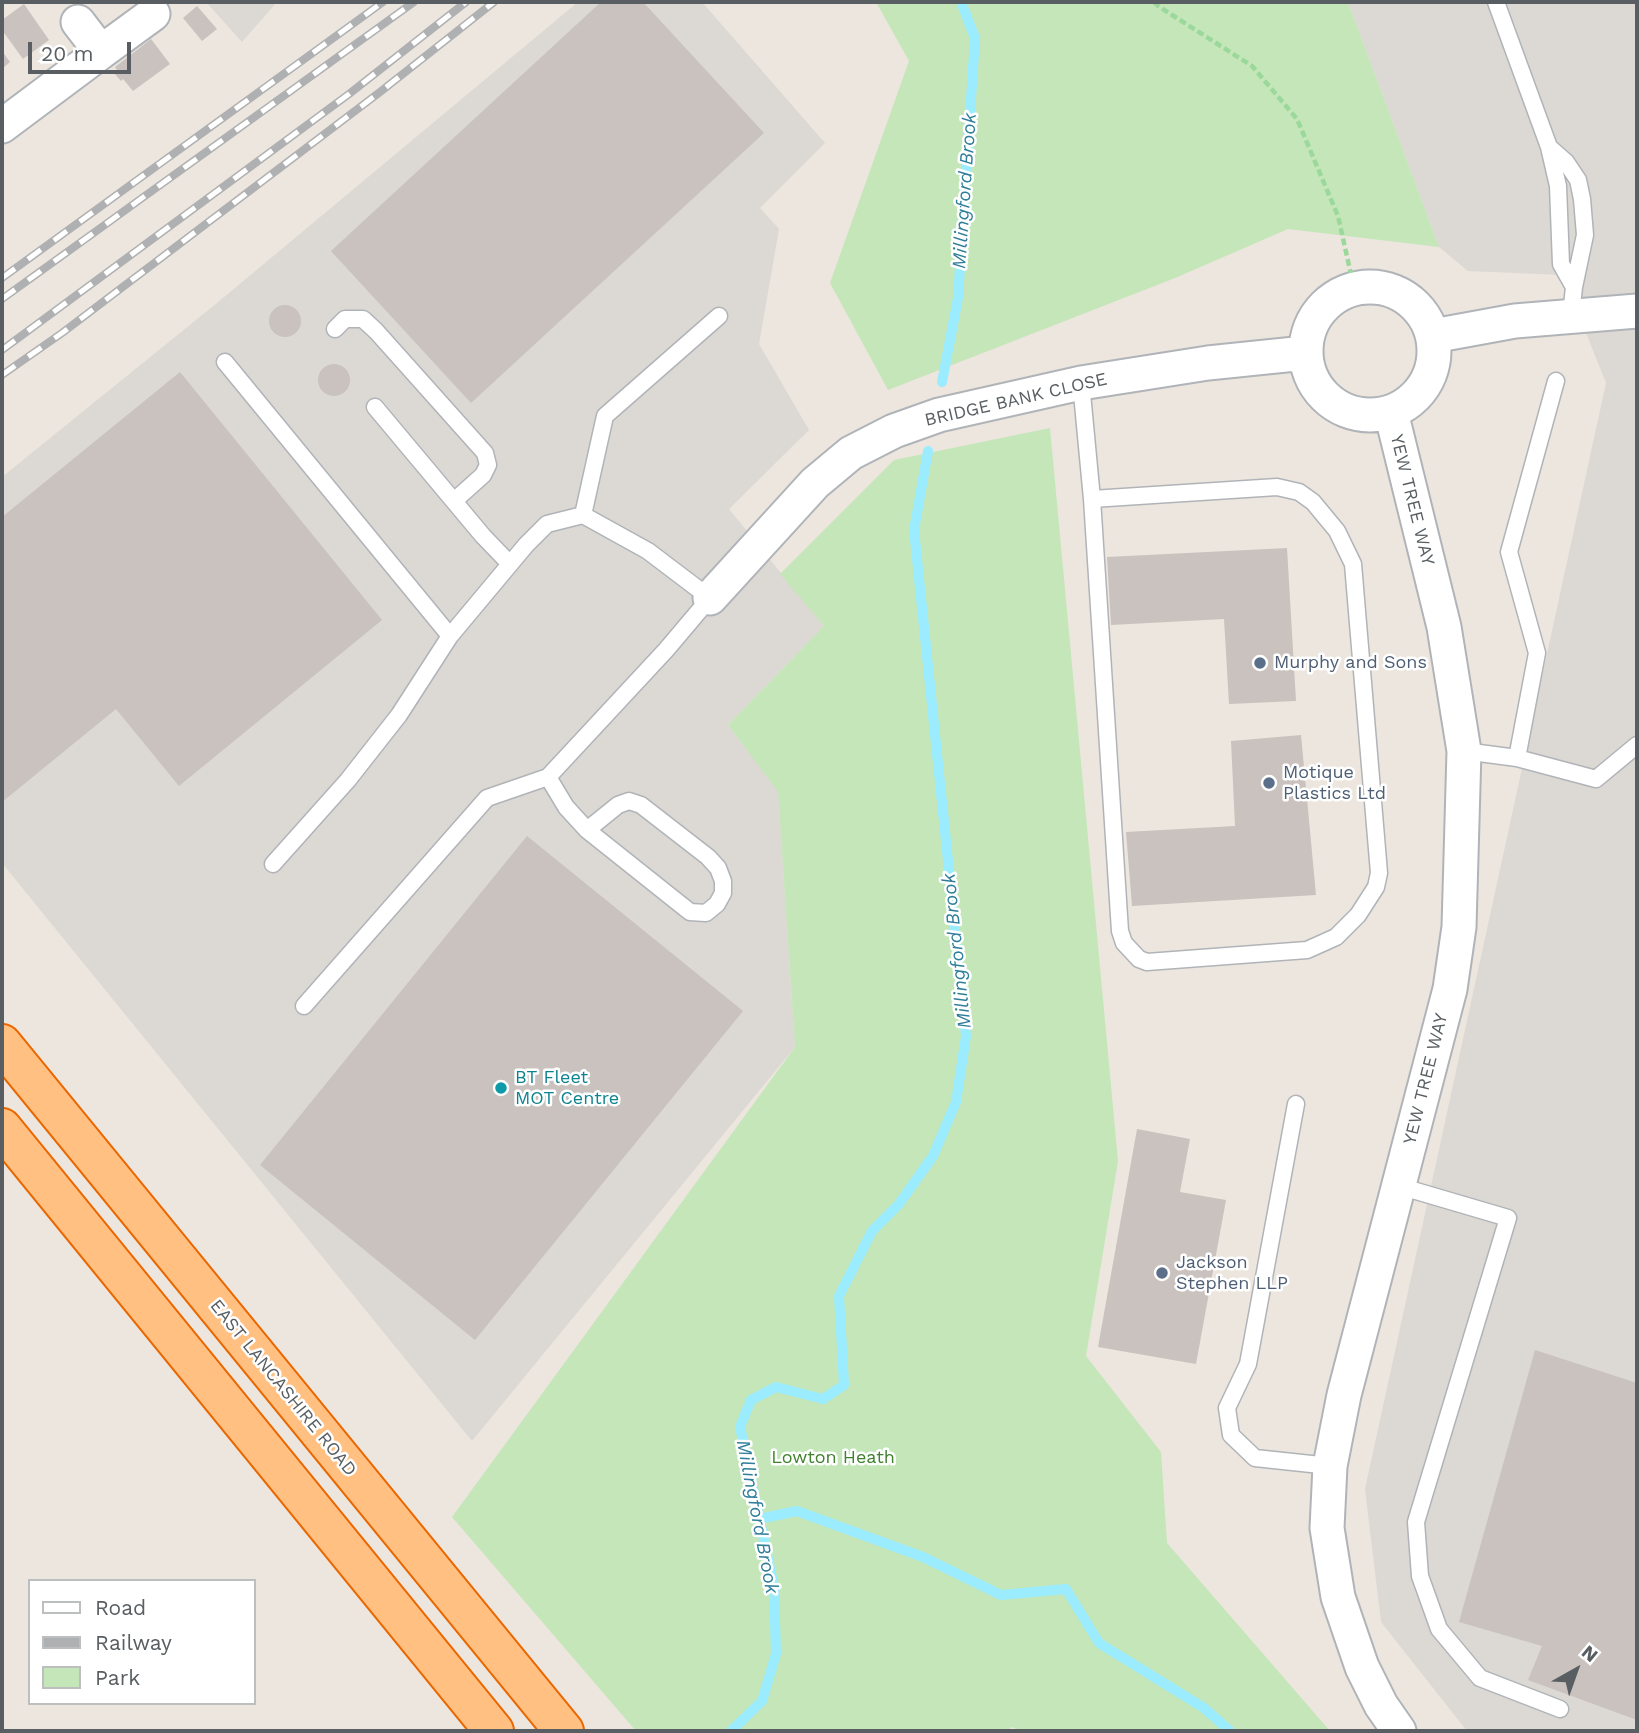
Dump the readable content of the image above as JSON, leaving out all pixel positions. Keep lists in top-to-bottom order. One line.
{"streets":{"highway":["EAST LANCASHIRE ROAD"],"street":["BRIDGE BANK CLOSE","YEW TREE WAY"]},"crossings":[["BRIDGE BANK CLOSE","YEW TREE WAY"]],"water":["Millingford Brook"],"parks":["Lowton Heath"],"places":["Murphy and Sons","Motique Plastics Ltd","BT Fleet MOT Centre","Jackson Stephen LLP"],"legend":["Road","Railway","Park"],"scale_bar":"20 m","north":"top right"}
